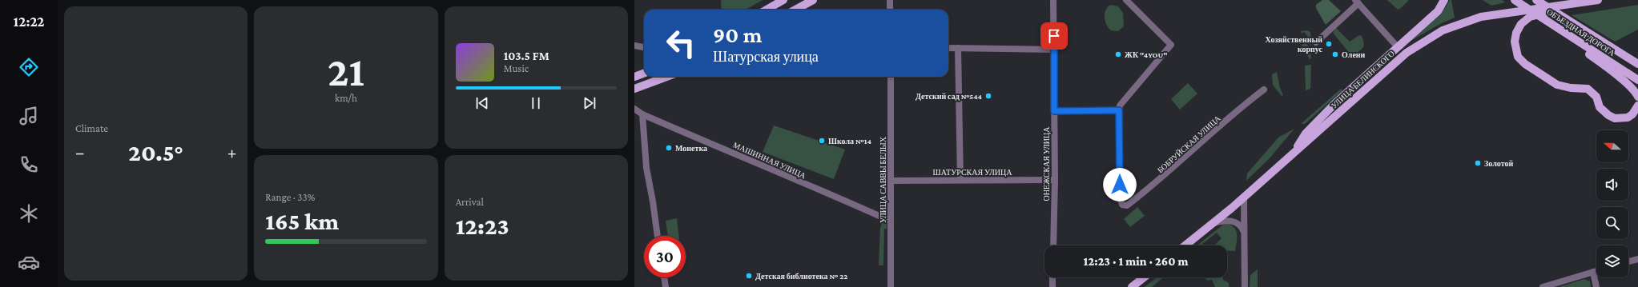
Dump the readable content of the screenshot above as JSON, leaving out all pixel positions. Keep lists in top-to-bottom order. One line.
{"streets":{"main road":["ОБЪЕЗДНАЯ ДОРОГА","УЛИЦА БЕЛИНСКОГО"],"street":["БОБРУЙСКАЯ УЛИЦА","МАШИННАЯ УЛИЦА","ОНЕЖСКАЯ УЛИЦА","ШАТУРСКАЯ УЛИЦА","УЛИЦА САВВЫ БЕЛЫХ"]},"crossings":[["МАШИННАЯ УЛИЦА","УЛИЦА САВВЫ БЕЛЫХ"],["ОНЕЖСКАЯ УЛИЦА","ШАТУРСКАЯ УЛИЦА"],["ШАТУРСКАЯ УЛИЦА","УЛИЦА САВВЫ БЕЛЫХ"]],"places":["Хозяйственный корпус","ЖК \"4YOU\"","Олени","Детский сад №544","Школа №14","Монетка","Золотой","Детская библиотека № 22"],"north":"left","page":{"tabs":"12:22","tile":["Climate",["21","km/h"],["Range · 33%","165 km"],["Arrival","12:23"]],"turn":["90 m","Шатурская улица"],"song":["103.5 FM","Music"],"heat":["−","20.5°","+"],"limit":"30","trip":"12:23 · 1 min · 260 m"}}
